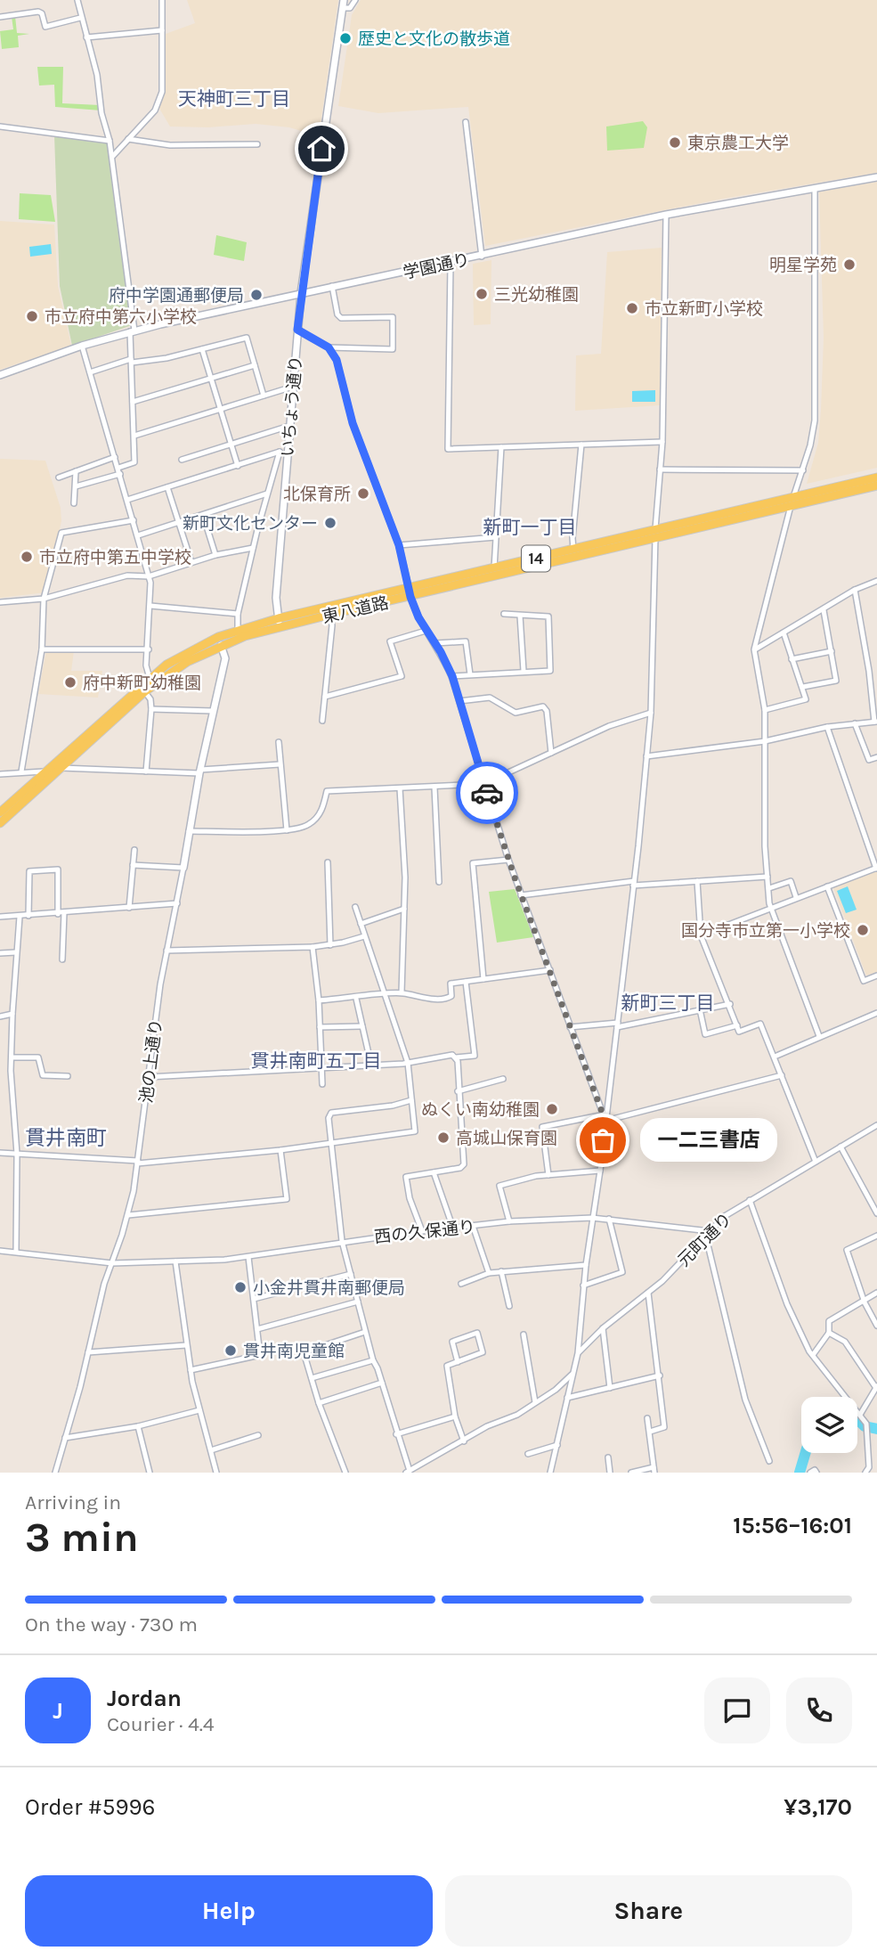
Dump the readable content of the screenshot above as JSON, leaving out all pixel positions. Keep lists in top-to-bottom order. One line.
{"streets":{"main road":["14","東八道路"],"street":["学園通り","いちょう通り","池の上通り","西の久保通り","元町通り"]},"crossings":[["学園通り","いちょう通り"],["いちょう通り","東八道路"],["東八道路","池の上通り"],["池の上通り","西の久保通り"],["西の久保通り","元町通り"]],"districts":["天神町三丁目","新町一丁目","新町三丁目","貫井南町五丁目","貫井南町"],"places":["歴史と文化の散歩道","東京農工大学","明星学苑","三光幼稚園","府中学園通郵便局","市立新町小学校","市立府中第六小学校","北保育所","新町文化センター","市立府中第五中学校","府中新町幼稚園","国分寺市立第一小学校","ぬくい南幼稚園","高城山保育園","一二三書店","小金井貫井南郵便局","貫井南児童館"],"page":{"bubble":"一二三書店","heading":["3 min","Arriving in","15:56–16:01"],"panel":["Jordan","Courier · 4.4","Order #5996","¥3,170"],"bar":"On the way · 730 m","round":"J","buttons":["Help","Share"]}}
